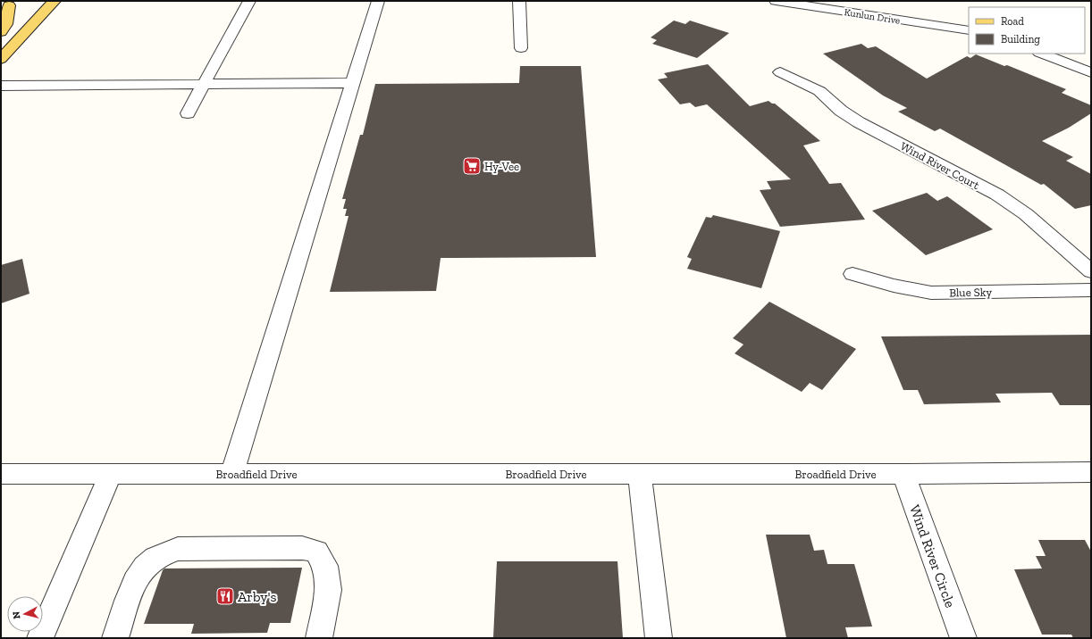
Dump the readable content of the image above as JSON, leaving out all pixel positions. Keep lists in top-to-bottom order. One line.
{"streets":{"street":["Kunlun Drive","Wind River Court","Blue Sky","Broadfield Drive","Wind River Circle"]},"crossings":[["Broadfield Drive","Wind River Circle"]],"places":{"supermarket":["Hy-Vee"],"restaurant":["Arby's"]},"legend":["Road","Building"],"north":"left"}
